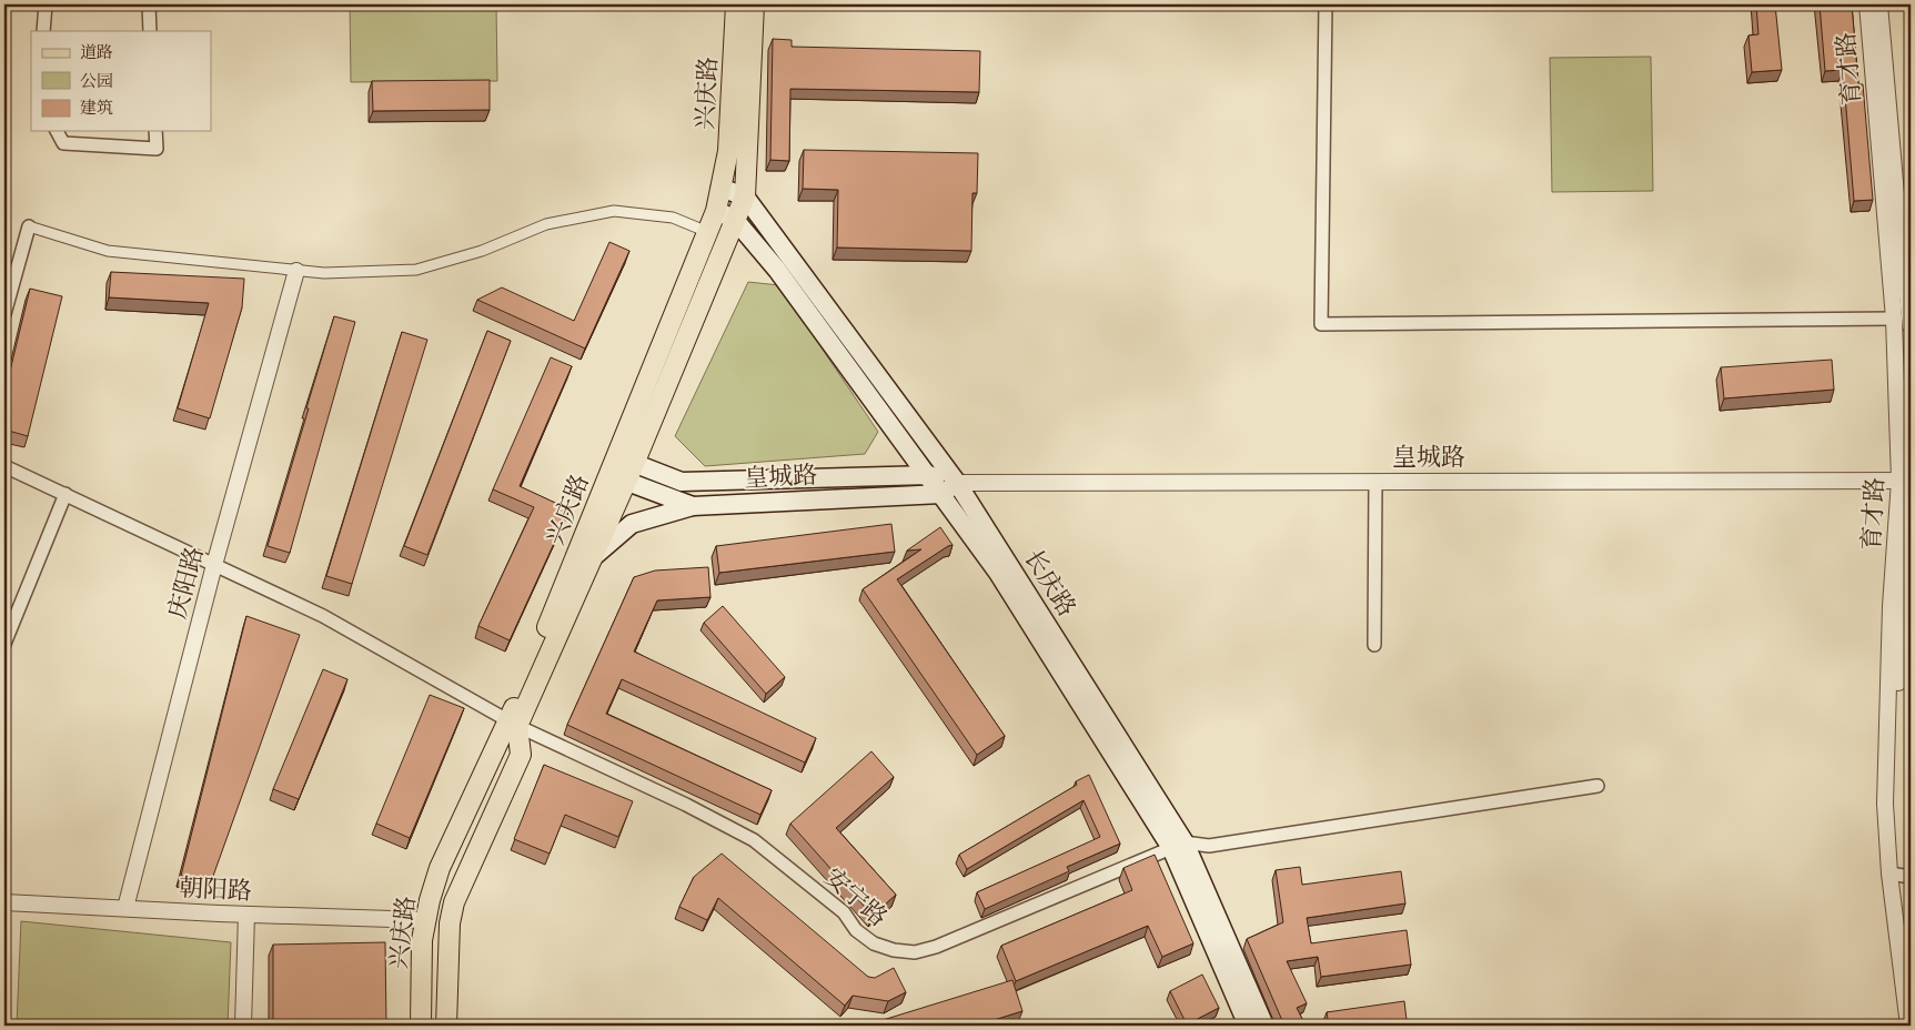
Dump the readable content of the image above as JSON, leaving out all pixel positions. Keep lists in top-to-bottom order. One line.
{"streets":{"main road":["兴庆路","皇城路","长庆路"],"street":["育才路","庆阳路","朝阳路","安宁路"]},"crossings":[["育才路","皇城路"],["兴庆路","皇城路"],["兴庆路","长庆路"],["兴庆路","朝阳路"],["兴庆路","安宁路"],["皇城路","长庆路"],["庆阳路","朝阳路"],["庆阳路","安宁路"],["长庆路","安宁路"]],"legend":["道路","公园","建筑"]}
